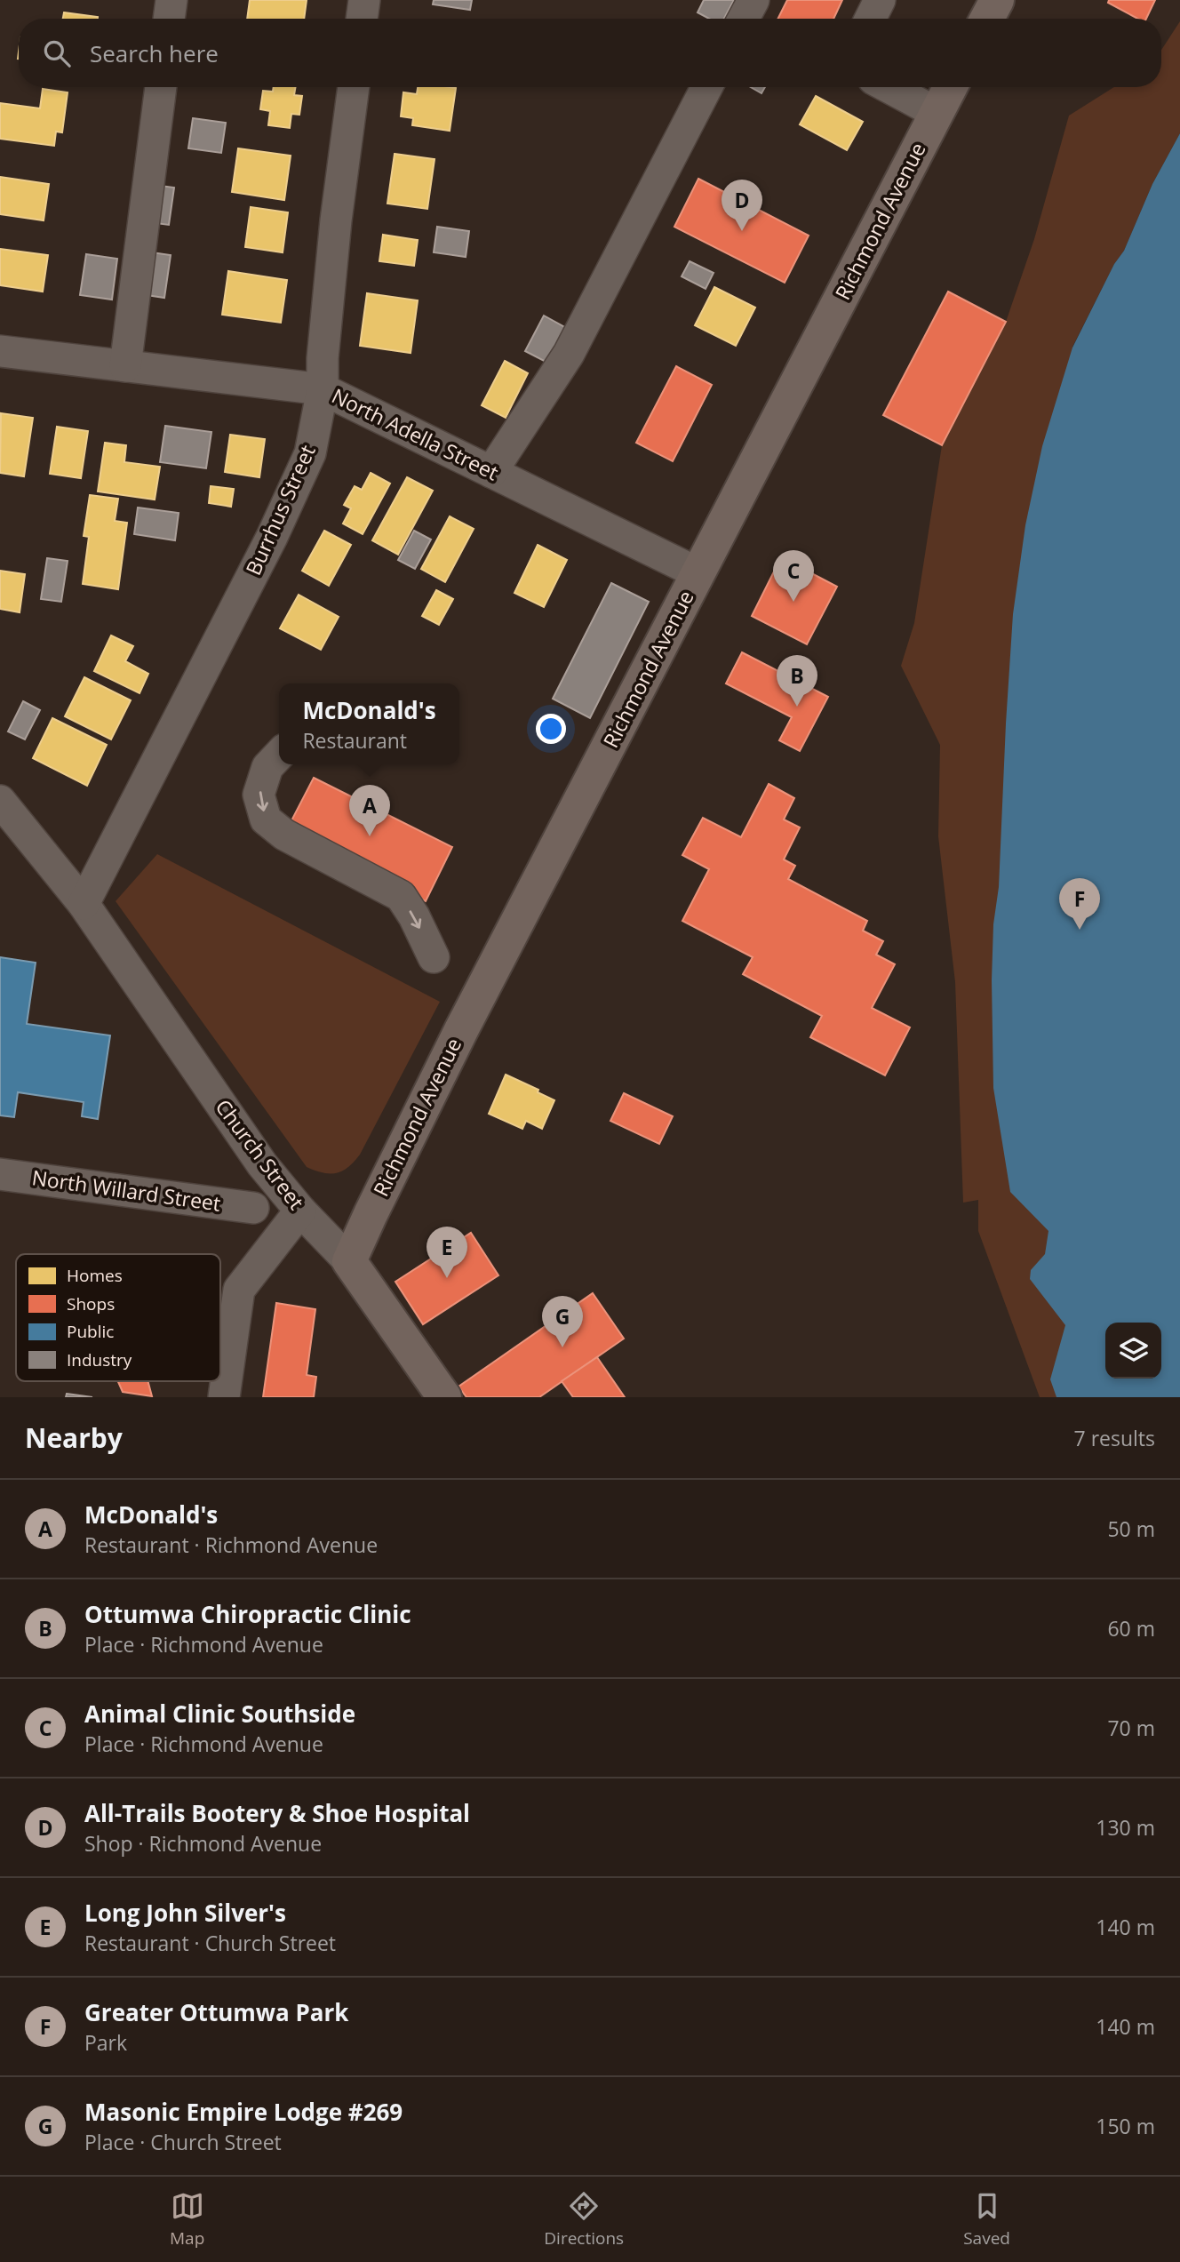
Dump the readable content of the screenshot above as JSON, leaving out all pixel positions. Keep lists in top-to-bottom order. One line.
{"streets":{"main road":["Richmond Avenue","Church Street"],"street":["North Adella Street","Burrhus Street","North Willard Street"]},"crossings":[["Richmond Avenue","North Adella Street"],["Richmond Avenue","Church Street"],["North Adella Street","Burrhus Street"],["Burrhus Street","Church Street"]],"legend":["Homes","Shops","Public","Industry"],"page":{"search":"Search here","pins":["D","C","B","A","F","E","G"],"popup":["McDonald's","Restaurant"],"heading":["Nearby","7 results"],"list":[{"mark":"A","name":"McDonald's","note":"Restaurant · Richmond Avenue","value":"50 m"},{"mark":"B","name":"Ottumwa Chiropractic Clinic","note":"Place · Richmond Avenue","value":"60 m"},{"mark":"C","name":"Animal Clinic Southside","note":"Place · Richmond Avenue","value":"70 m"},{"mark":"D","name":"All-Trails Bootery & Shoe Hospital","note":"Shop · Richmond Avenue","value":"130 m"},{"mark":"E","name":"Long John Silver's","note":"Restaurant · Church Street","value":"140 m"},{"mark":"F","name":"Greater Ottumwa Park","note":"Park","value":"140 m"},{"mark":"G","name":"Masonic Empire Lodge #269","note":"Place · Church Street","value":"150 m"}],"nav":["Map","Directions","Saved"]}}
